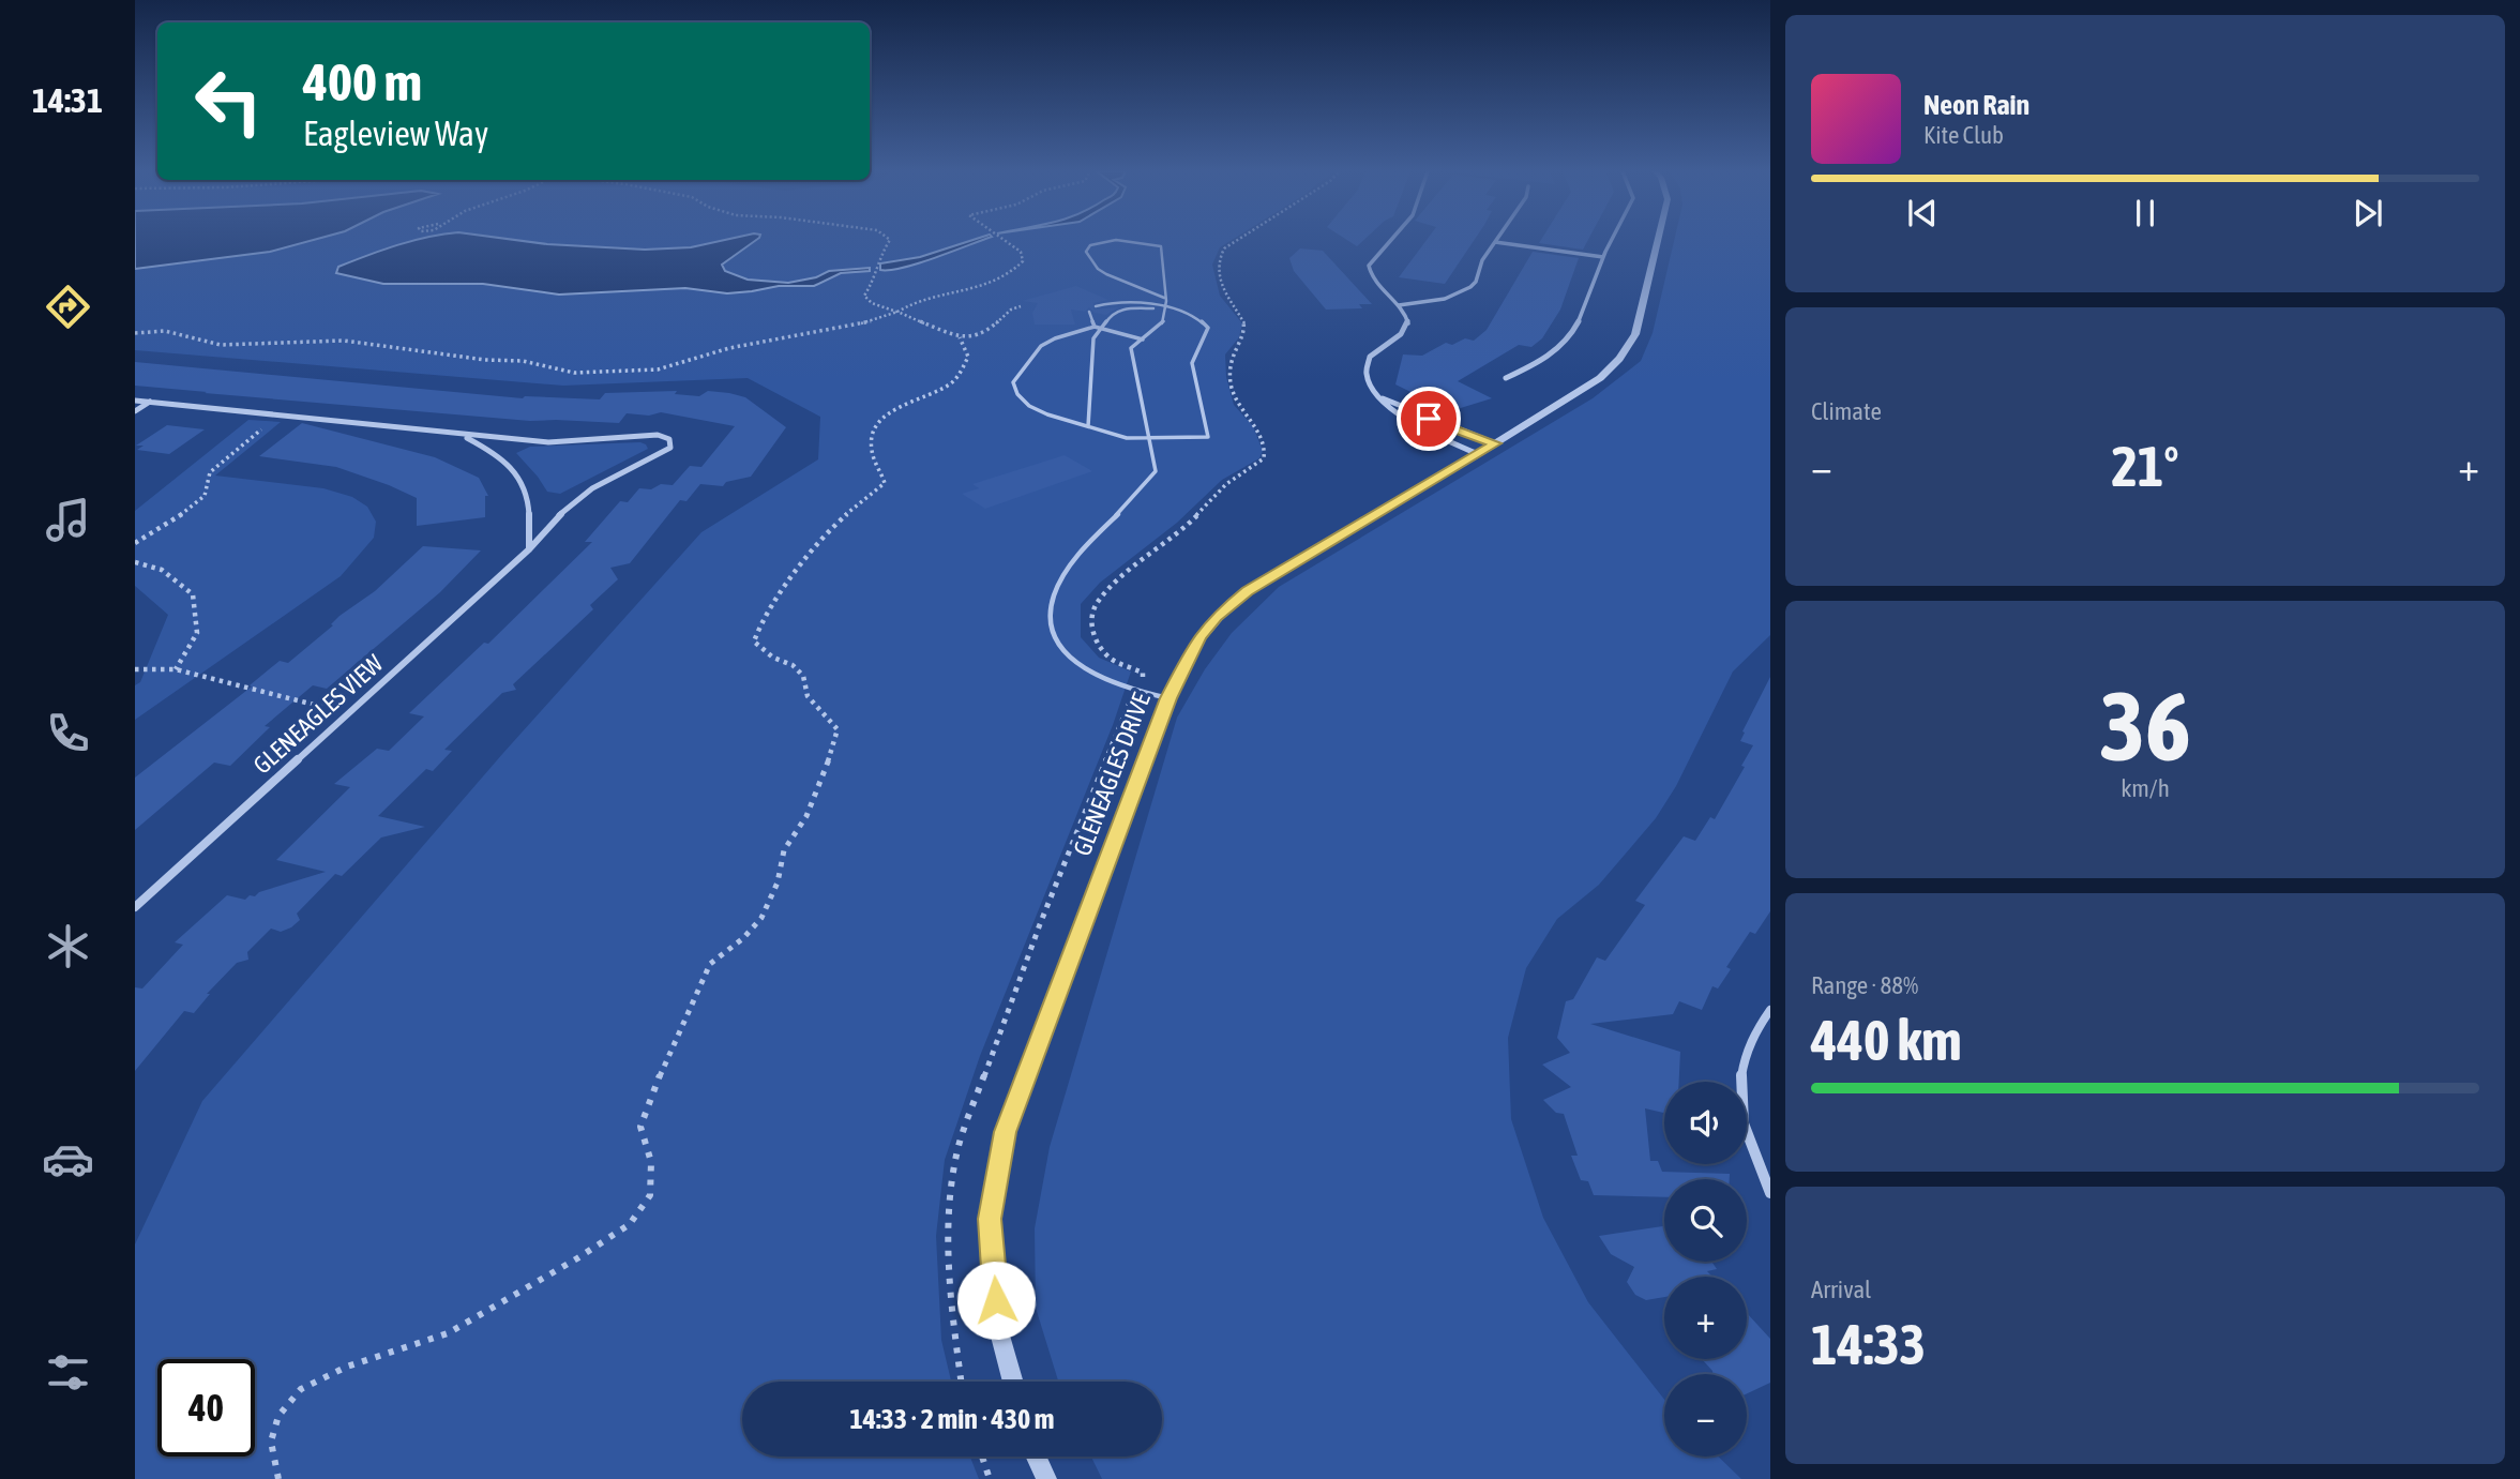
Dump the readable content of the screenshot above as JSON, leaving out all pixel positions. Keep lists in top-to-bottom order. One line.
{"streets":{"street":["GLENEAGLES VIEW","GLENEAGLES DRIVE"]},"page":{"tabs":"14:31","turn":["400 m","Eagleview Way"],"song":["Neon Rain","Kite Club"],"tile":["Climate",["36","km/h"],["Range · 88%","440 km"],["Arrival","14:33"]],"heat":["−","21°","+"],"map_buttons":["+","−"],"limit":"40","trip":"14:33 · 2 min · 430 m"}}
